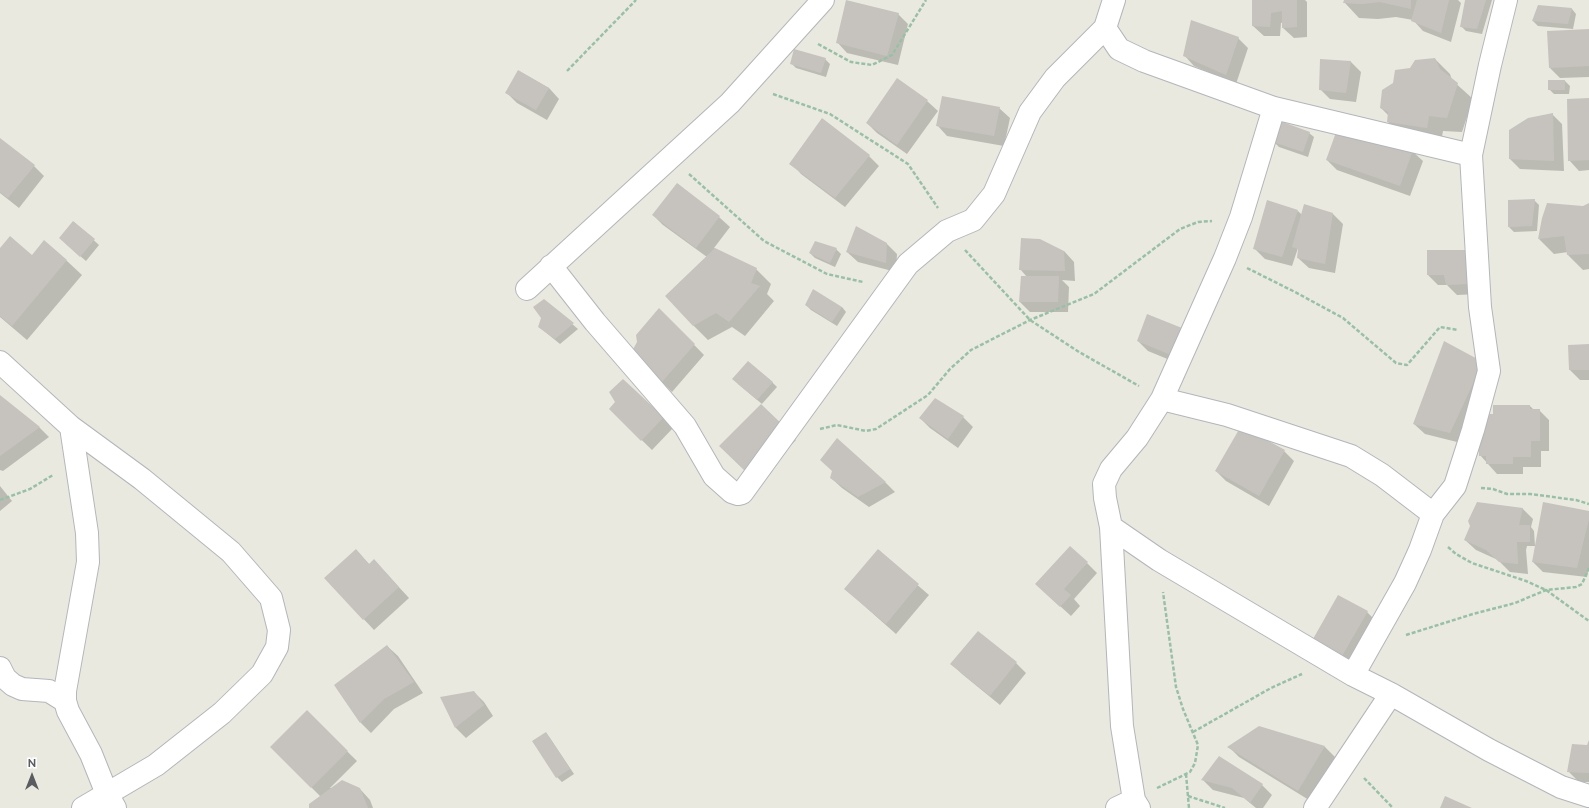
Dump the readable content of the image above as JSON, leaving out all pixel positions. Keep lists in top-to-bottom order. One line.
{"north":"top"}
